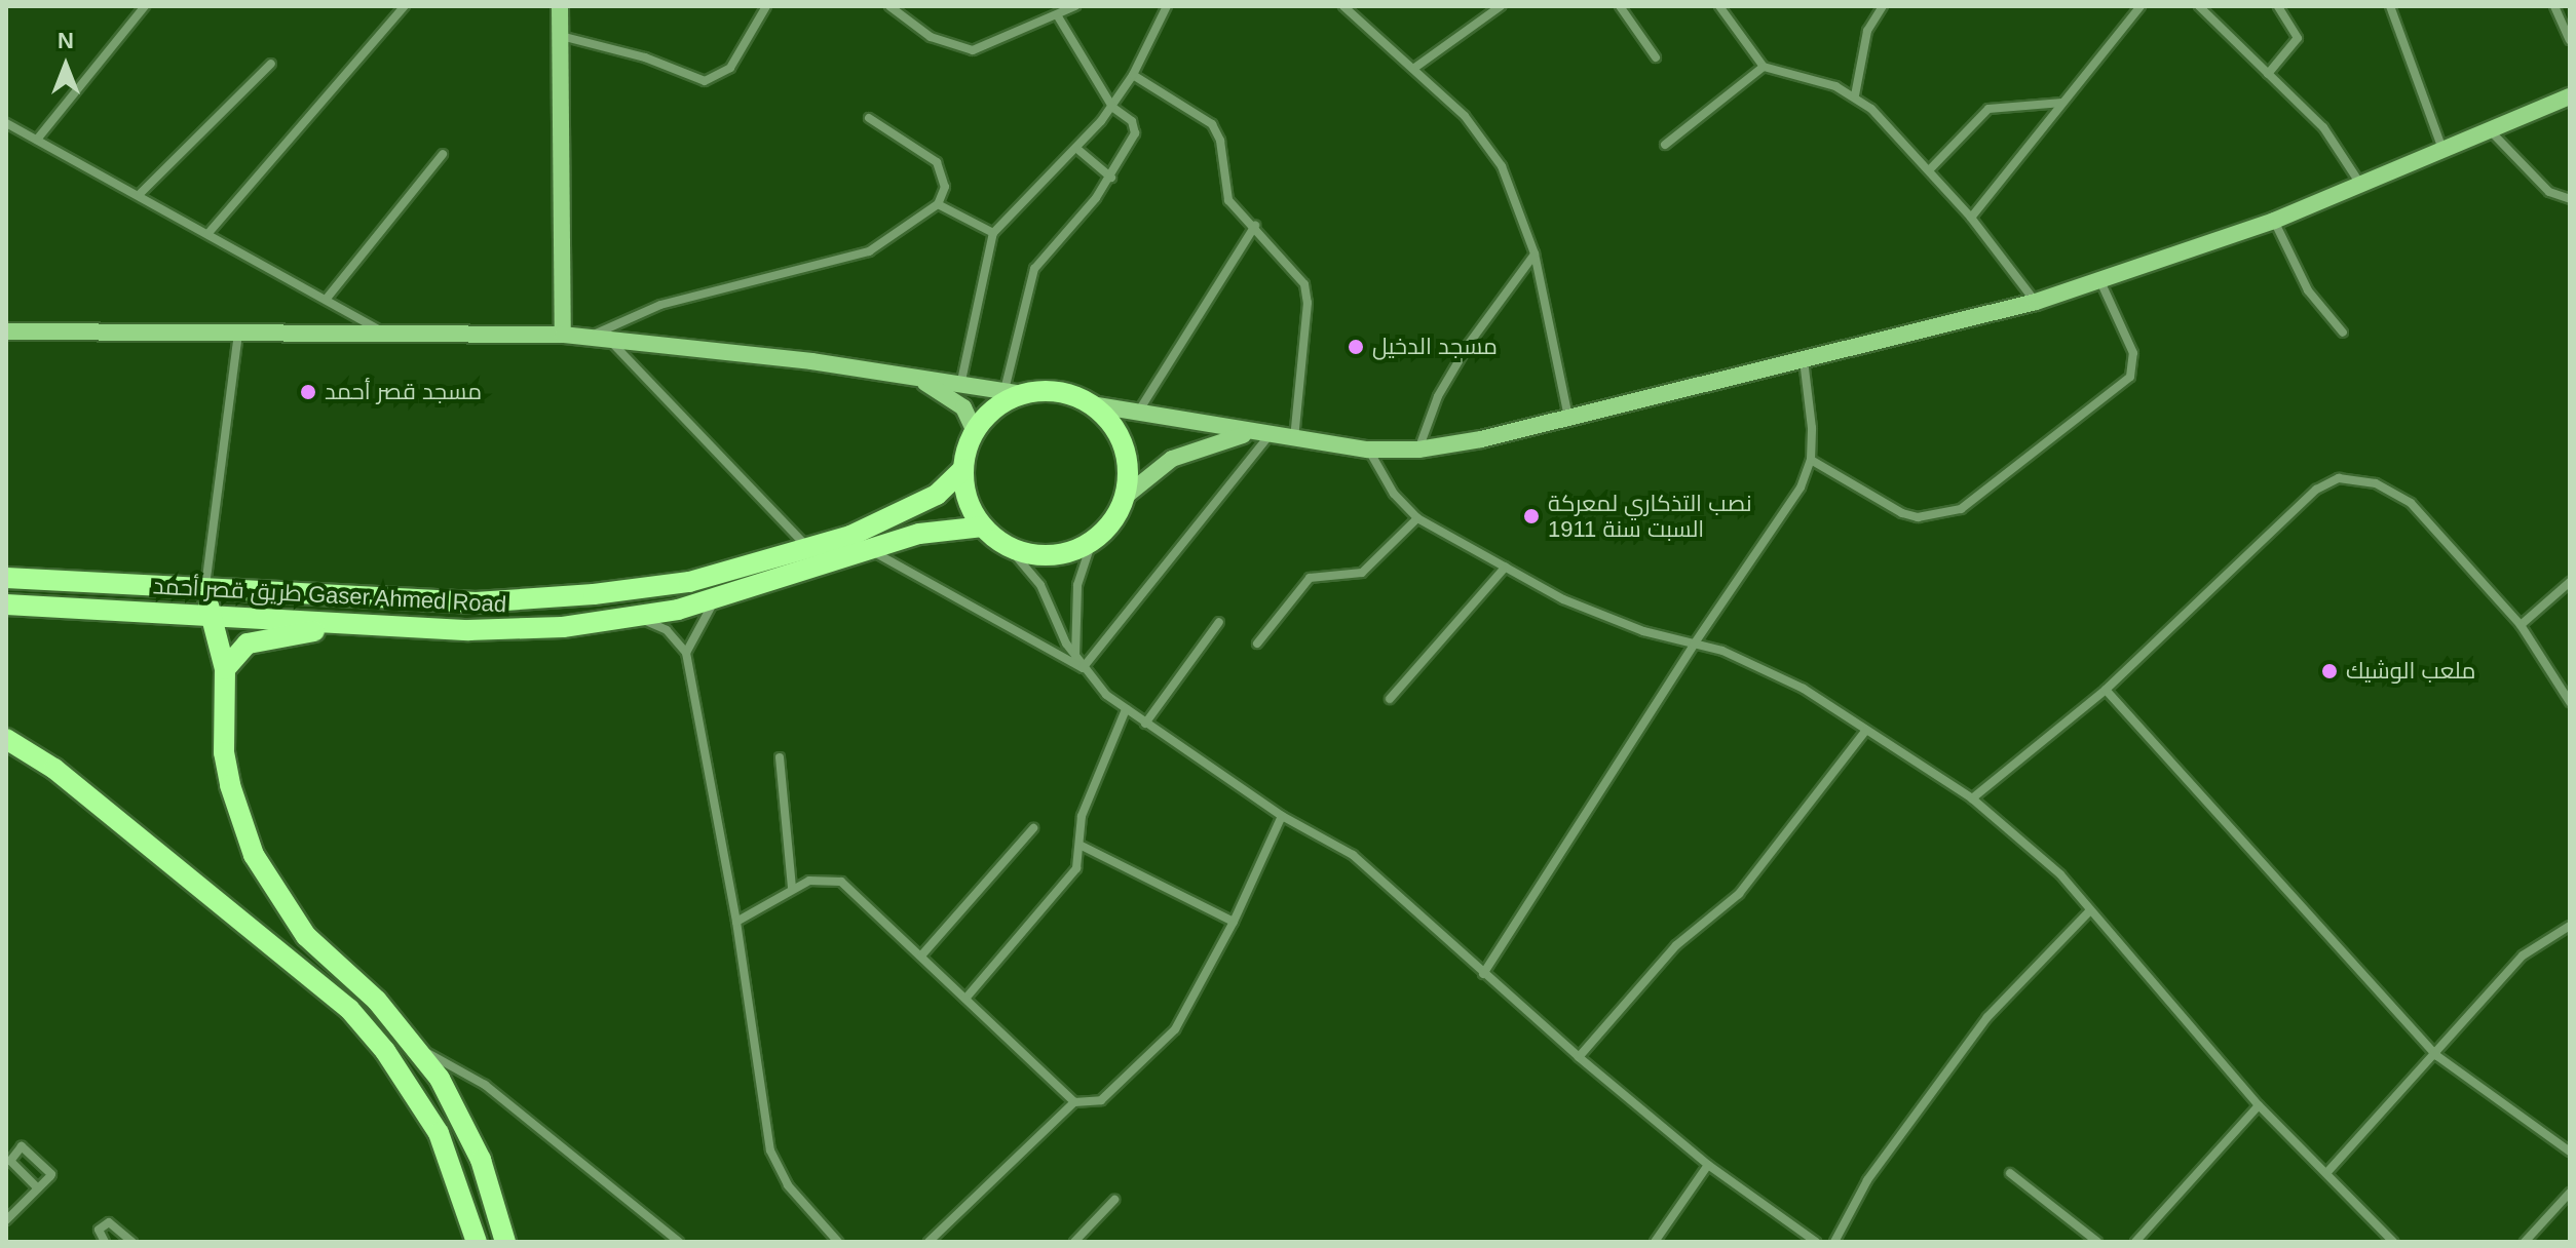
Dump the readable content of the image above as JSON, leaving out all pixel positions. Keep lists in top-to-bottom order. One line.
{"streets":{"main road":["طريق قصر أحمد Gaser Ahmed Road"]},"places":["مسجد الدخيل","مسجد قصر أحمد","نصب التذكاري لمعركة السبت سنة 1911","ملعب الوشيك"],"north":"top"}
